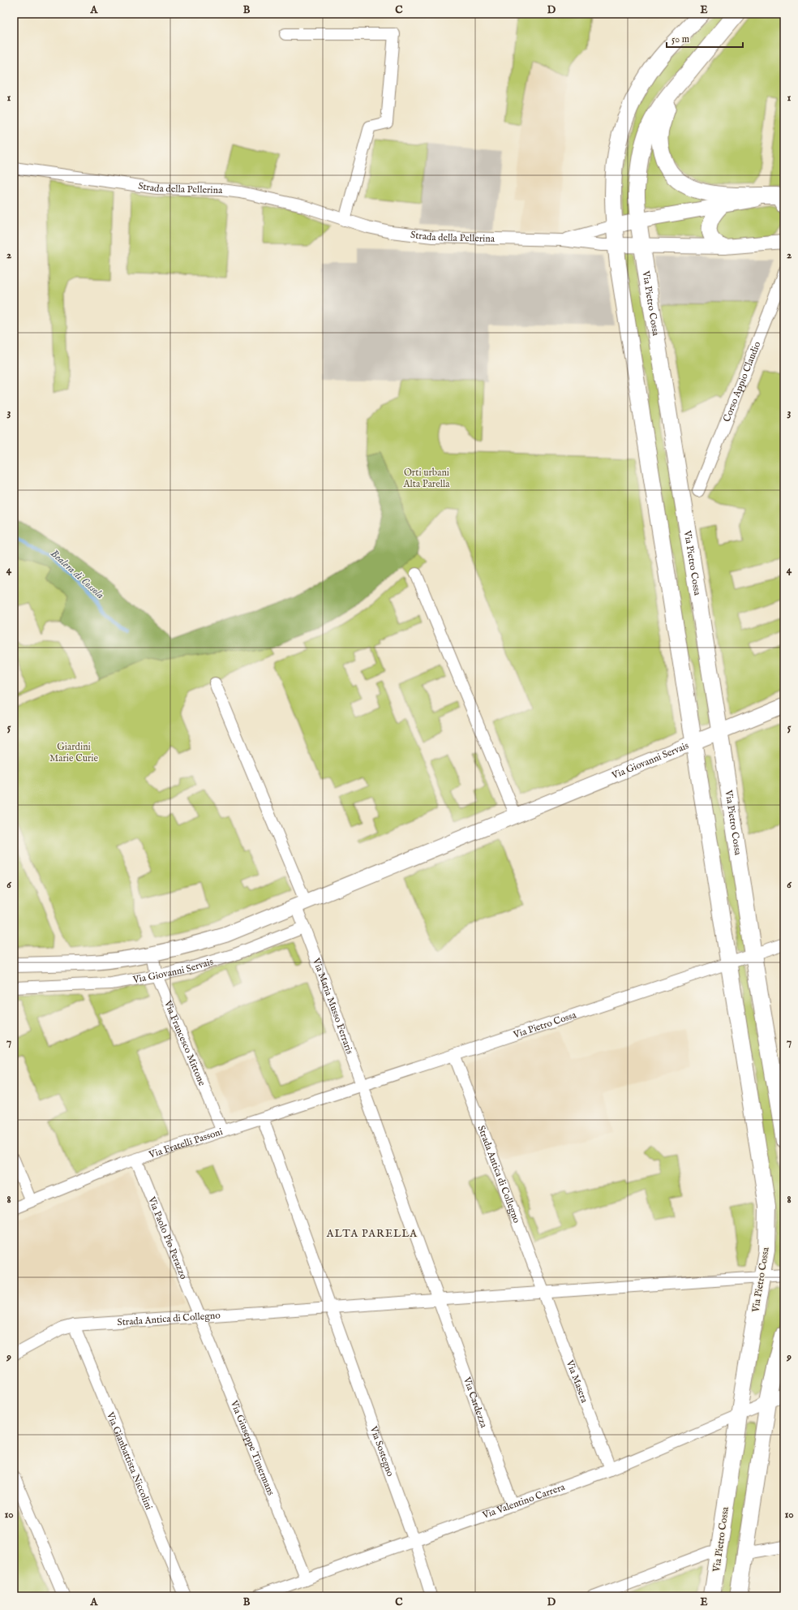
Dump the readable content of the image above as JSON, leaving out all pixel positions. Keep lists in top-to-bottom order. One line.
{"streets":{"main road":["Via Pietro Cossa"],"street":["Strada della Pellerina","Corso Appio Claudio","Via Giovanni Servais","Via Maria Musso Ferraris","Via Francesco Mittone","Via Fratelli Passoni","Strada Antica di Collegno","Via Paolo Pio Perazzo","Via Masera","Via Cardezza","Via Giuseppe Timermans","Via Sostegno","Via Gianbattista Niccolini","Via Valentino Carrera"]},"crossings":[["Strada della Pellerina","Via Pietro Cossa"],["Via Pietro Cossa","Via Giovanni Servais"],["Via Pietro Cossa","Via Maria Musso Ferraris"],["Via Pietro Cossa","Via Fratelli Passoni"],["Via Pietro Cossa","Strada Antica di Collegno"],["Via Pietro Cossa","Via Valentino Carrera"],["Via Giovanni Servais","Via Maria Musso Ferraris"],["Via Giovanni Servais","Via Francesco Mittone"],["Via Maria Musso Ferraris","Via Fratelli Passoni"],["Via Francesco Mittone","Via Fratelli Passoni"],["Via Fratelli Passoni","Via Paolo Pio Perazzo"],["Strada Antica di Collegno","Via Paolo Pio Perazzo"],["Strada Antica di Collegno","Via Masera"],["Strada Antica di Collegno","Via Cardezza"],["Strada Antica di Collegno","Via Giuseppe Timermans"],["Strada Antica di Collegno","Via Sostegno"],["Strada Antica di Collegno","Via Gianbattista Niccolini"],["Via Paolo Pio Perazzo","Via Giuseppe Timermans"],["Via Masera","Via Valentino Carrera"],["Via Cardezza","Via Valentino Carrera"],["Via Giuseppe Timermans","Via Valentino Carrera"],["Via Sostegno","Via Valentino Carrera"]],"districts":["ALTA PARELLA"],"water":["Bealera di Cossola"],"parks":["Orti urbani Alta Parella","Giardini Marie Curie"],"scale_bar":"50 m","grid":{"columns":["A","B","C","D","E"],"rows":["1","2","3","4","5","6","7","8","9","10"]}}
